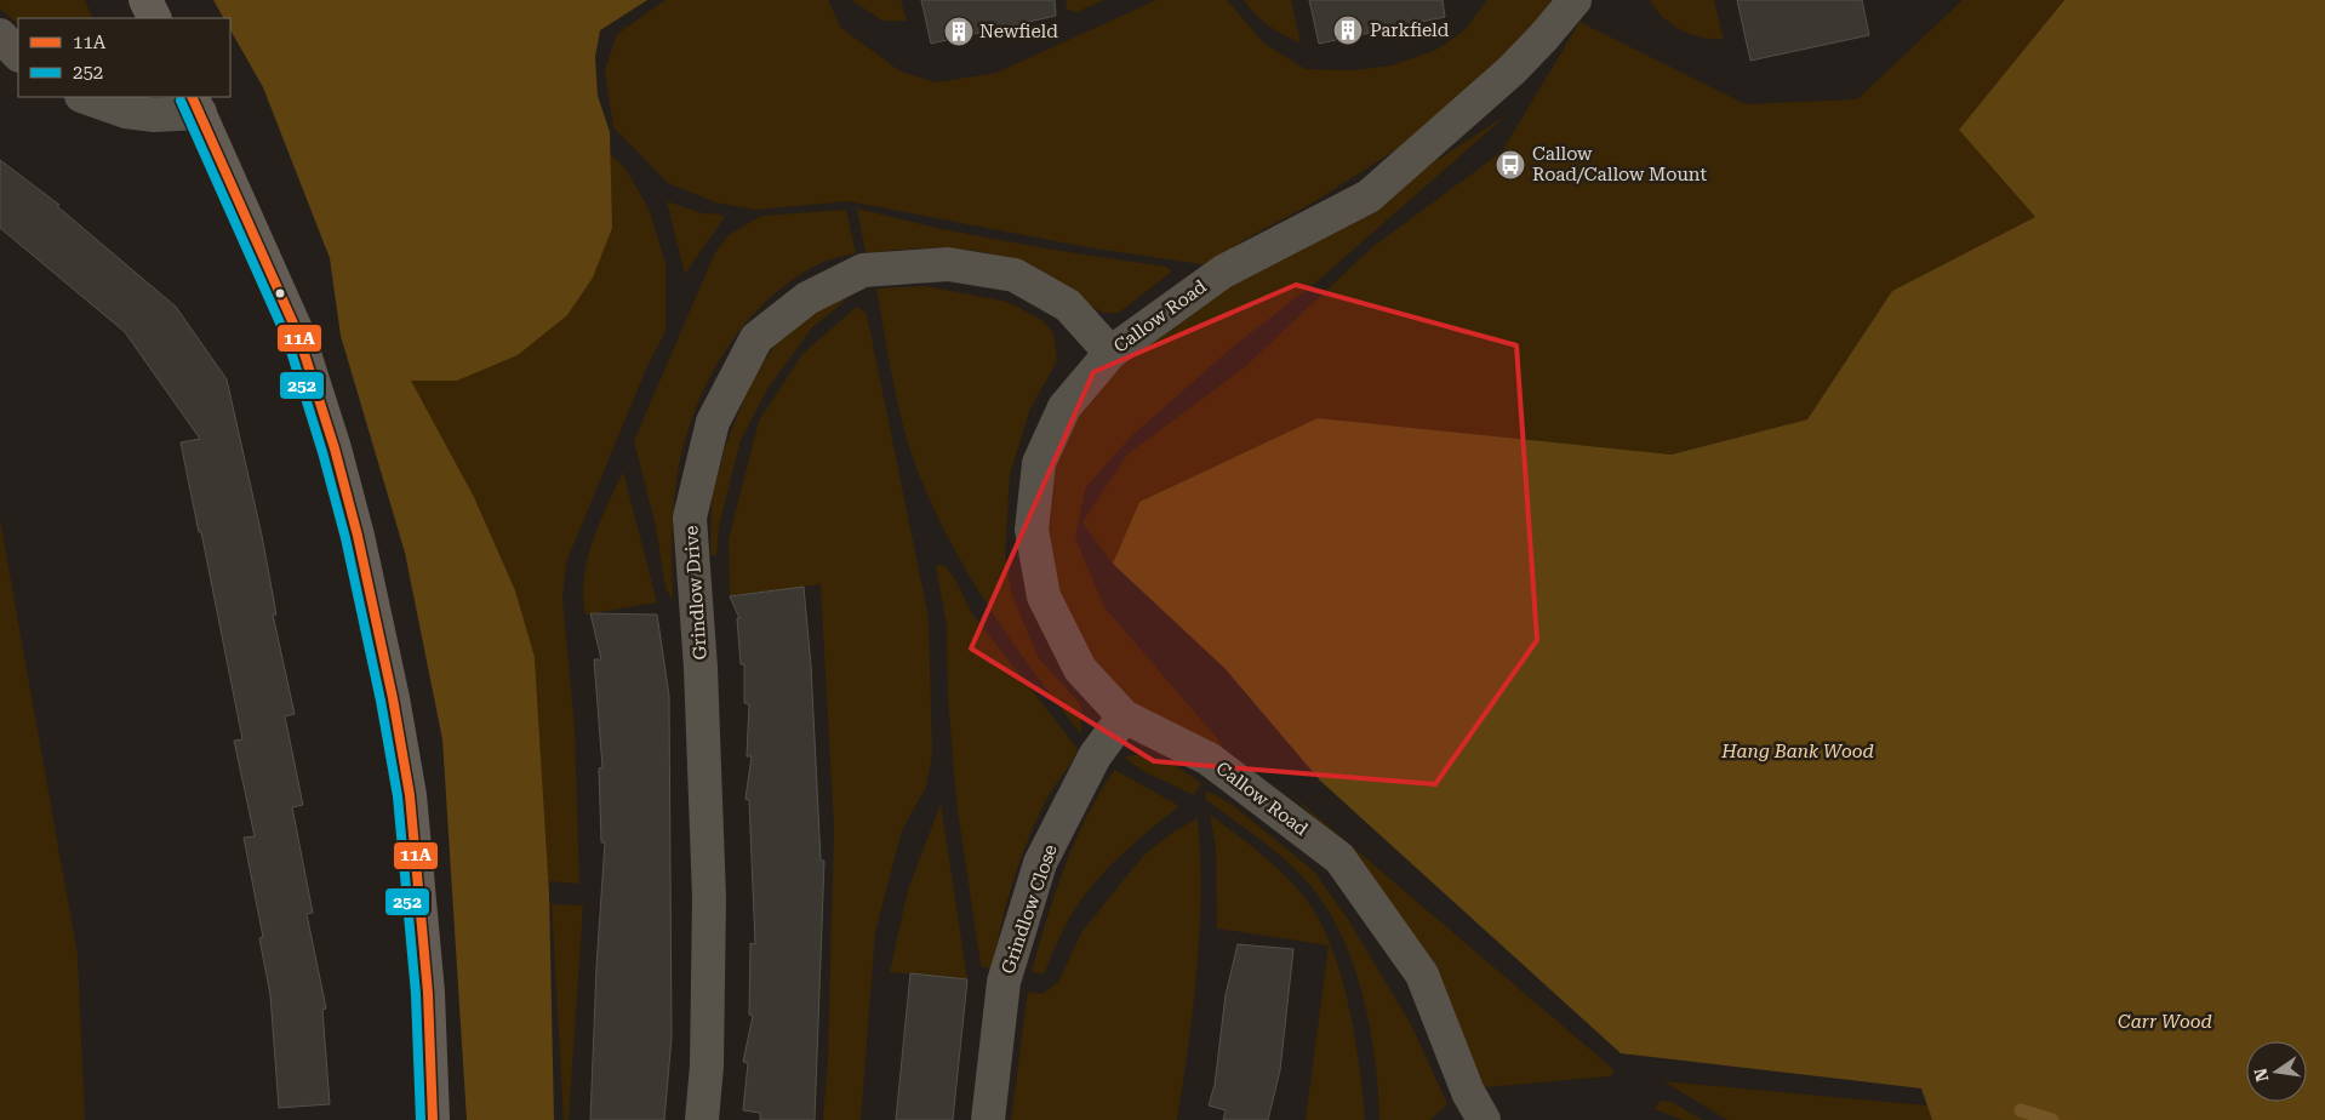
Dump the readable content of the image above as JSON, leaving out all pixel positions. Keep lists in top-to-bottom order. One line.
{"streets":{"street":["Callow Road","Grindlow Drive","Grindlow Close"]},"crossings":[["Callow Road","Grindlow Drive"],["Callow Road","Grindlow Close"]],"parks":["Hang Bank Wood","Carr Wood"],"places":{"building":["Parkfield","Newfield"],"bus stop":["Callow Road/Callow Mount"]},"lines":["transit line 11A","transit line 252"],"legend":["11A","252"],"north":"left"}
